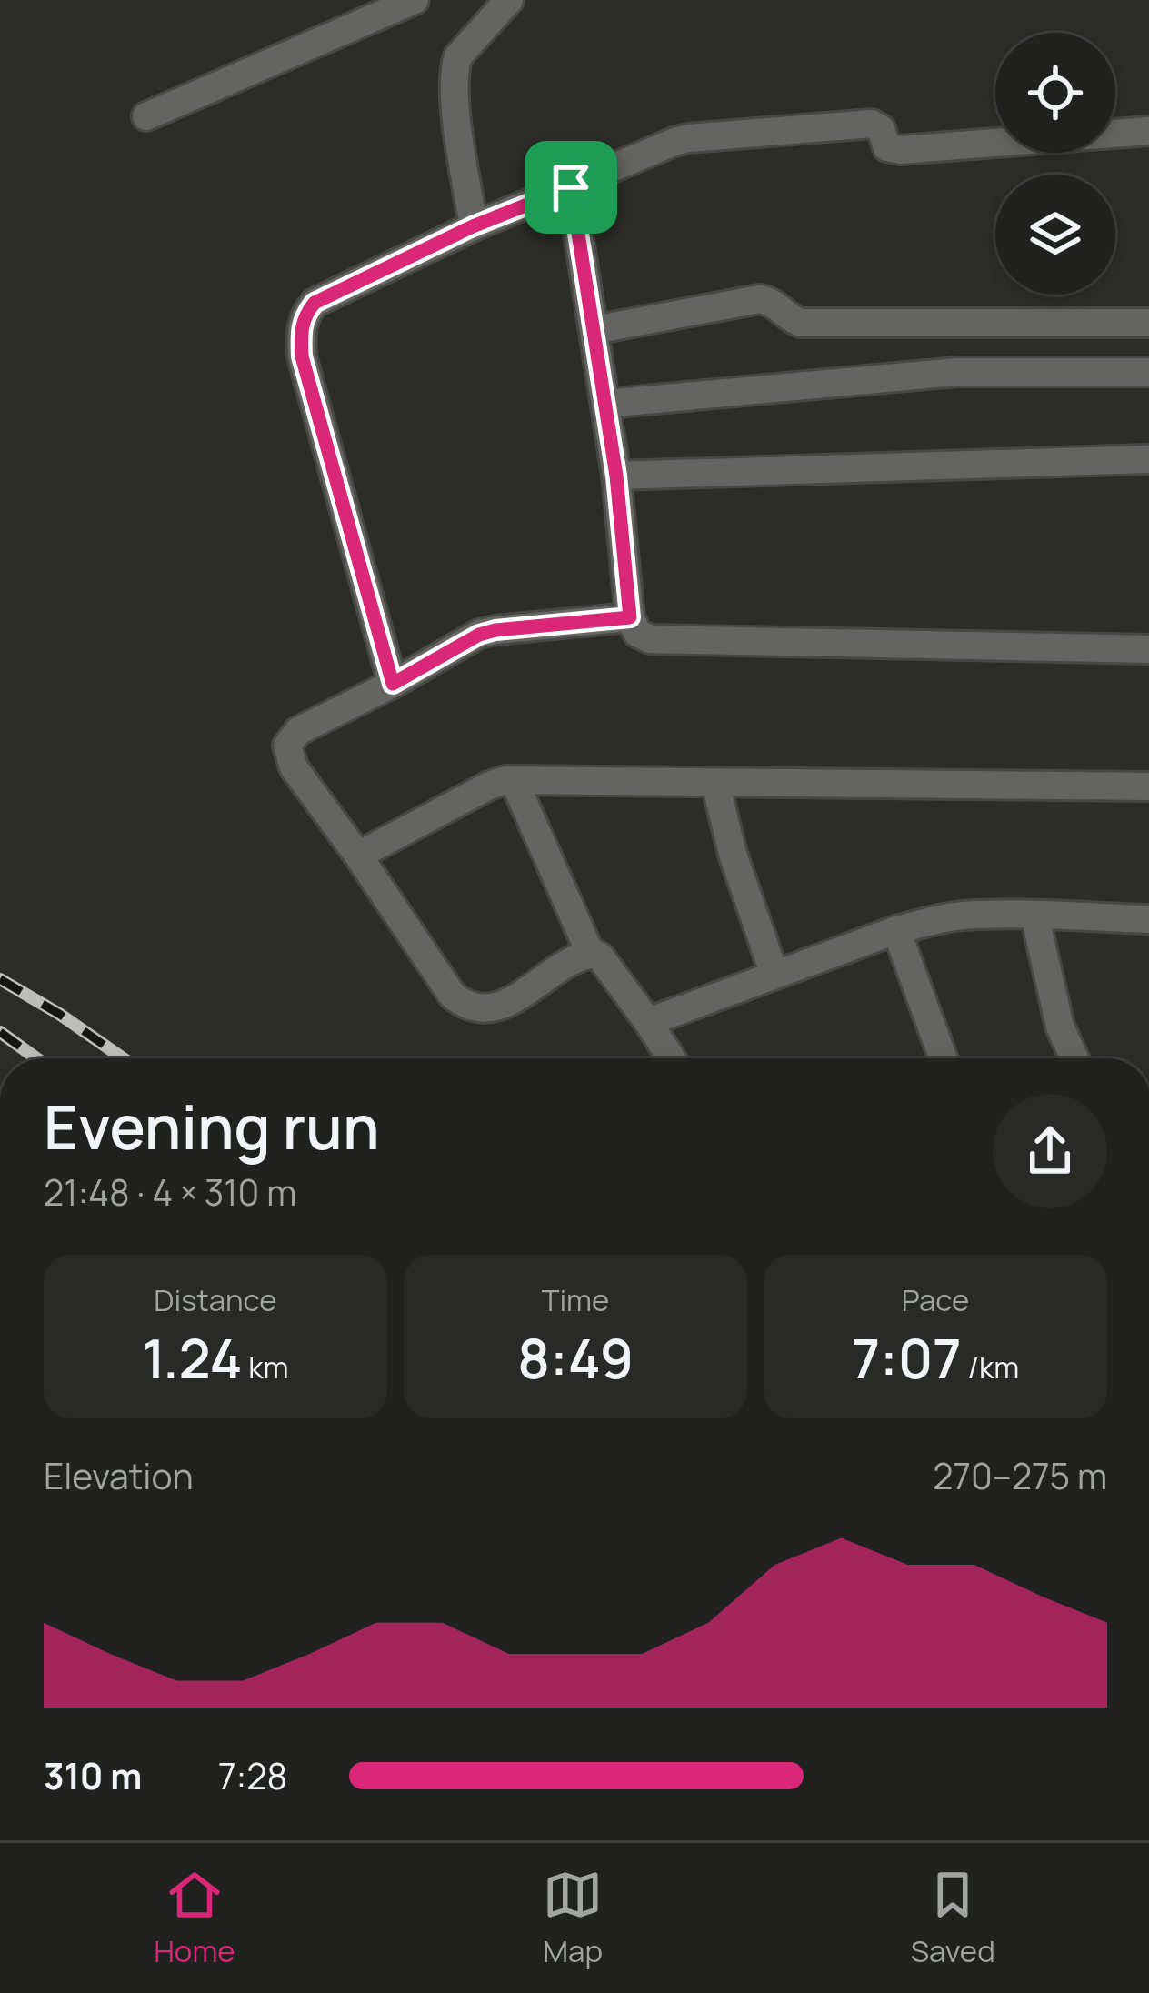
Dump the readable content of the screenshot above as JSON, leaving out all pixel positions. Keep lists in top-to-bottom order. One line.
{"page":{"heading":["Evening run","21:48 · 4 × 310 m"],"stats":[["Distance","1.24 km"],["Time","8:49"],["Pace","7:07 /km"]],"chart":["Elevation","270–275 m"],"list":[{"name":"310 m","note":"7:28"}],"tabs":["Home","Map","Saved"]}}
